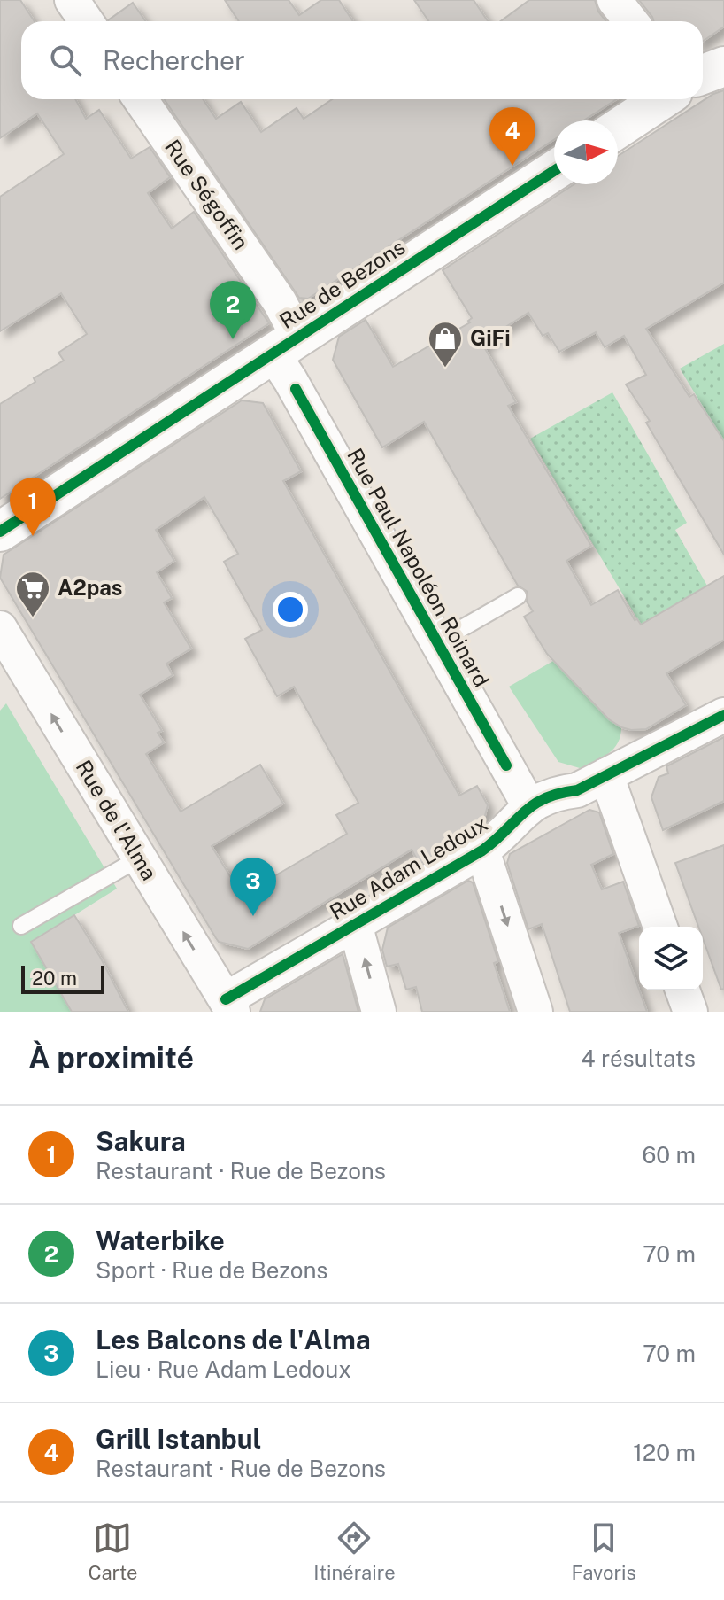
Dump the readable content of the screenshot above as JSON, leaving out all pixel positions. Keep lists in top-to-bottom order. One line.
{"streets":{"street":["Rue Ségoffin","Rue de Bezons","Rue Paul Napoléon Roinard","Rue de l'Alma","Rue Adam Ledoux"]},"crossings":[["Rue Ségoffin","Rue de Bezons"],["Rue Ségoffin","Rue Paul Napoléon Roinard"],["Rue de Bezons","Rue Paul Napoléon Roinard"],["Rue Paul Napoléon Roinard","Rue Adam Ledoux"],["Rue de l'Alma","Rue Adam Ledoux"]],"one_way":["Rue de l'Alma"],"places":{"shop":["GiFi"],"supermarket":["A2pas"]},"scale_bar":"20 m","north":"right","page":{"search":"Rechercher","pins":["4","2","1","3"],"scale":"20 m","heading":["À proximité","4 résultats"],"list":[{"mark":"1","name":"Sakura","note":"Restaurant · Rue de Bezons","value":"60 m"},{"mark":"2","name":"Waterbike","note":"Sport · Rue de Bezons","value":"70 m"},{"mark":"3","name":"Les Balcons de l'Alma","note":"Lieu · Rue Adam Ledoux","value":"70 m"},{"mark":"4","name":"Grill Istanbul","note":"Restaurant · Rue de Bezons","value":"120 m"}],"nav":["Carte","Itinéraire","Favoris"]}}
